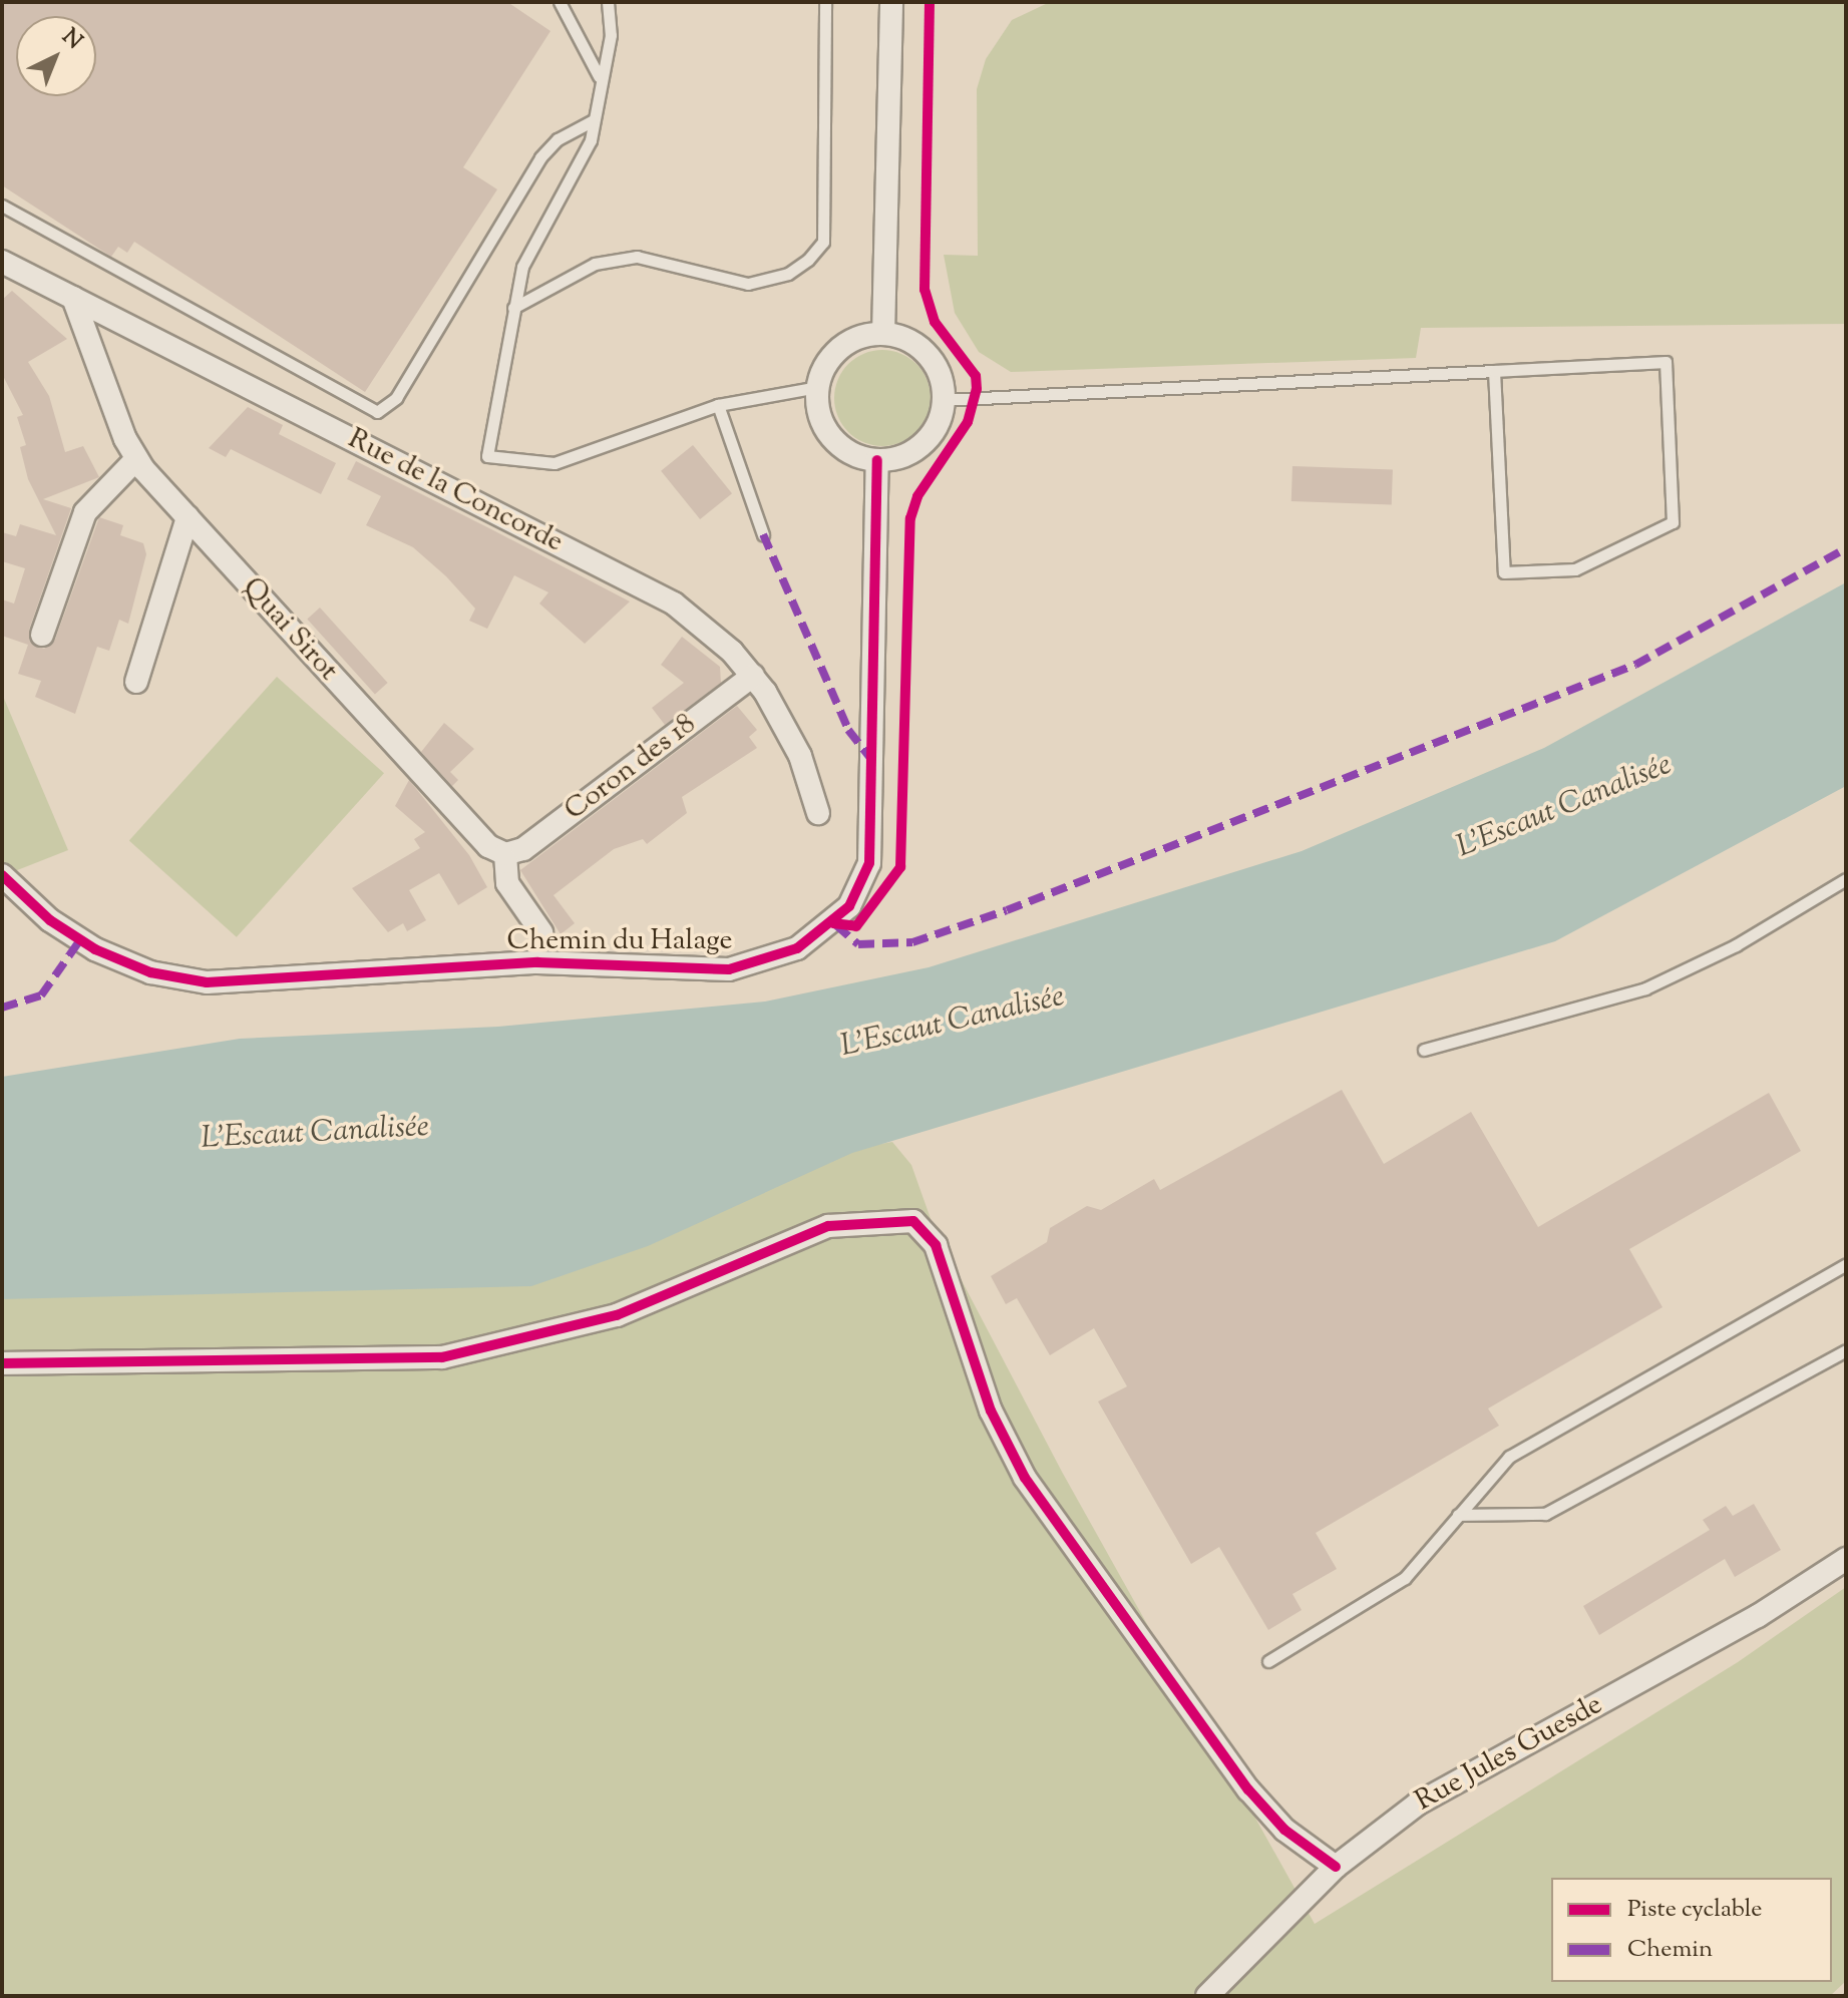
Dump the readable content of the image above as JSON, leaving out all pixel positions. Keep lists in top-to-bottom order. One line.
{"streets":{"street":["Rue de la Concorde","Quai Sirot","Coron des 18","Chemin du Halage","Rue Jules Guesde"]},"crossings":[["Rue de la Concorde","Quai Sirot"],["Rue de la Concorde","Coron des 18"],["Quai Sirot","Coron des 18"]],"water":["L'Escaut Canalisée"],"legend":["Piste cyclable","Chemin"],"north":"top right"}
